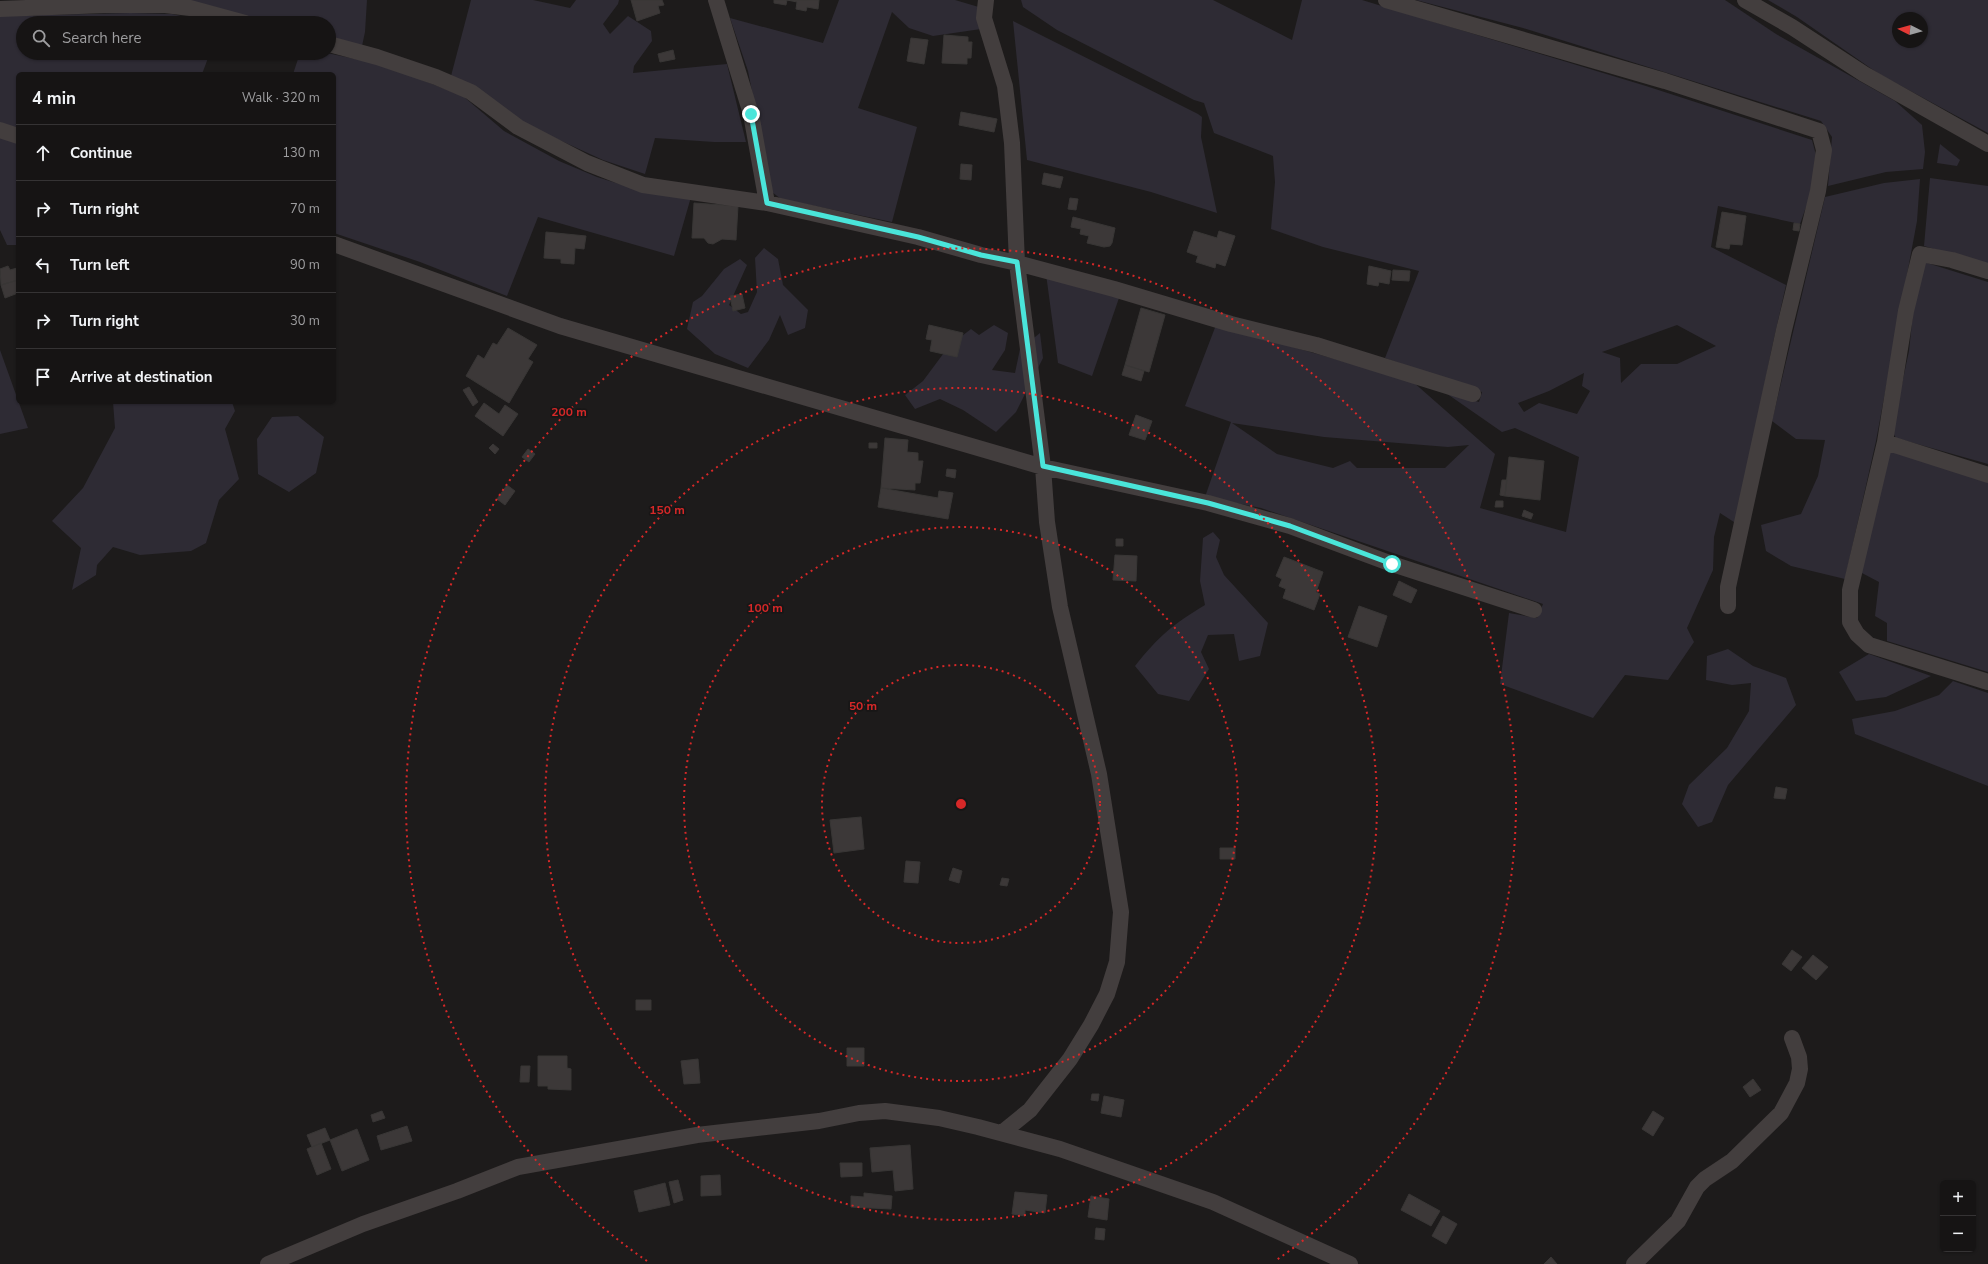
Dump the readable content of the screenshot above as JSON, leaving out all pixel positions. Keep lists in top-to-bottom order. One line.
{"north":"left","page":{"search":"Search here","heading":["4 min","Walk · 320 m"],"list":[["Continue","130 m"],["Turn right","70 m"],["Turn left","90 m"],["Turn right","30 m"],"Arrive at destination"],"map_buttons":["+","−"]},"rings":["200 m","150 m","100 m","50 m"]}
